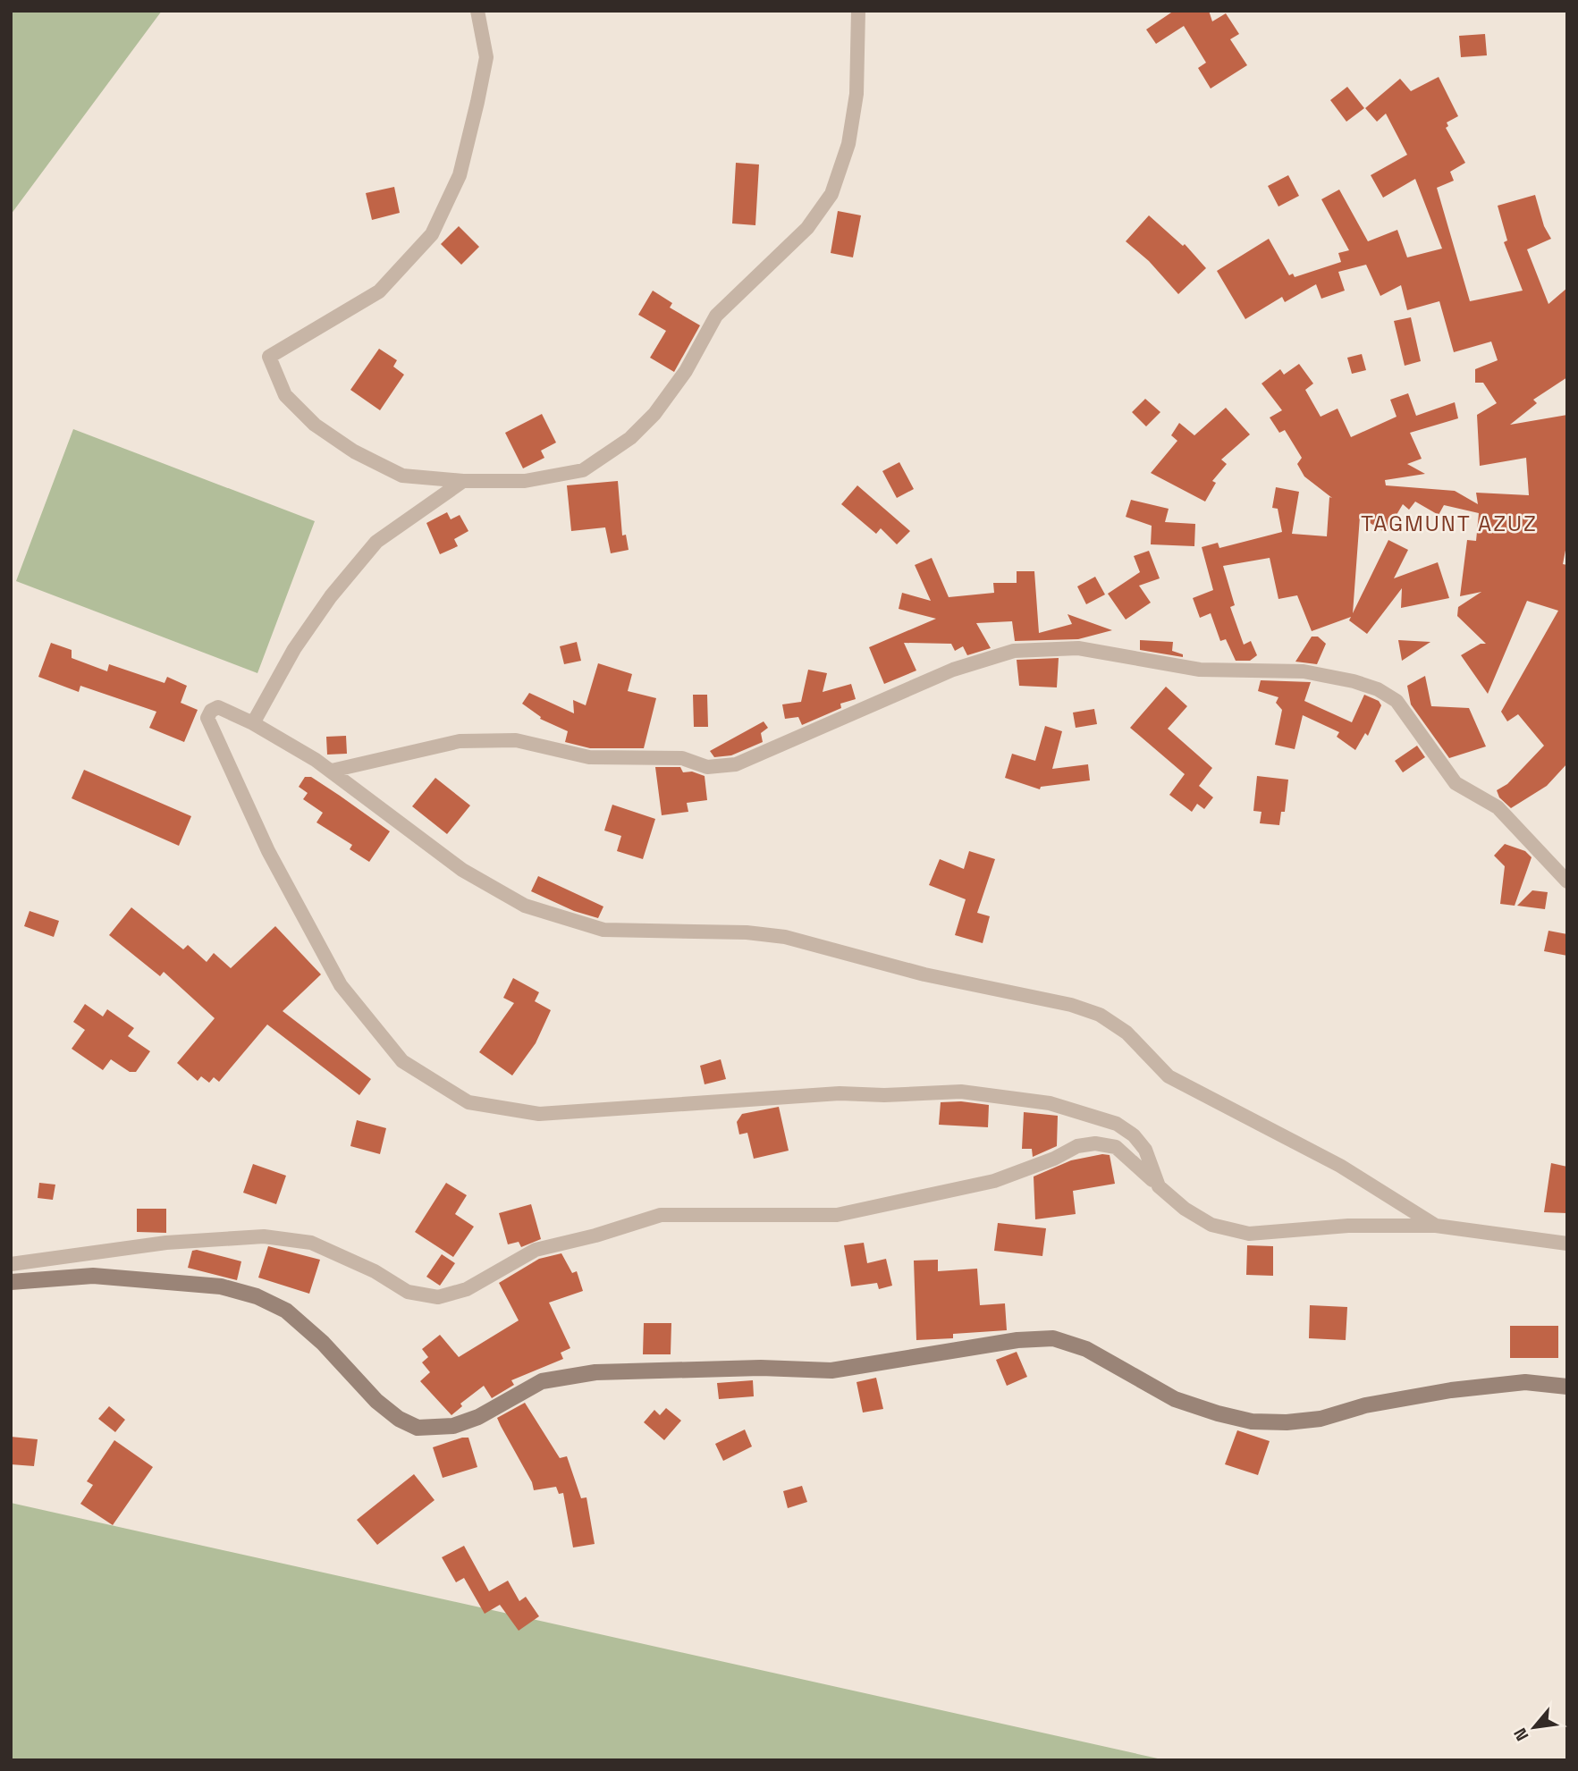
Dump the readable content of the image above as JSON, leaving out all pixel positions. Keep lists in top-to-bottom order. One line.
{"districts":["TAGMUNT AZUZ"],"north":"bottom left"}
